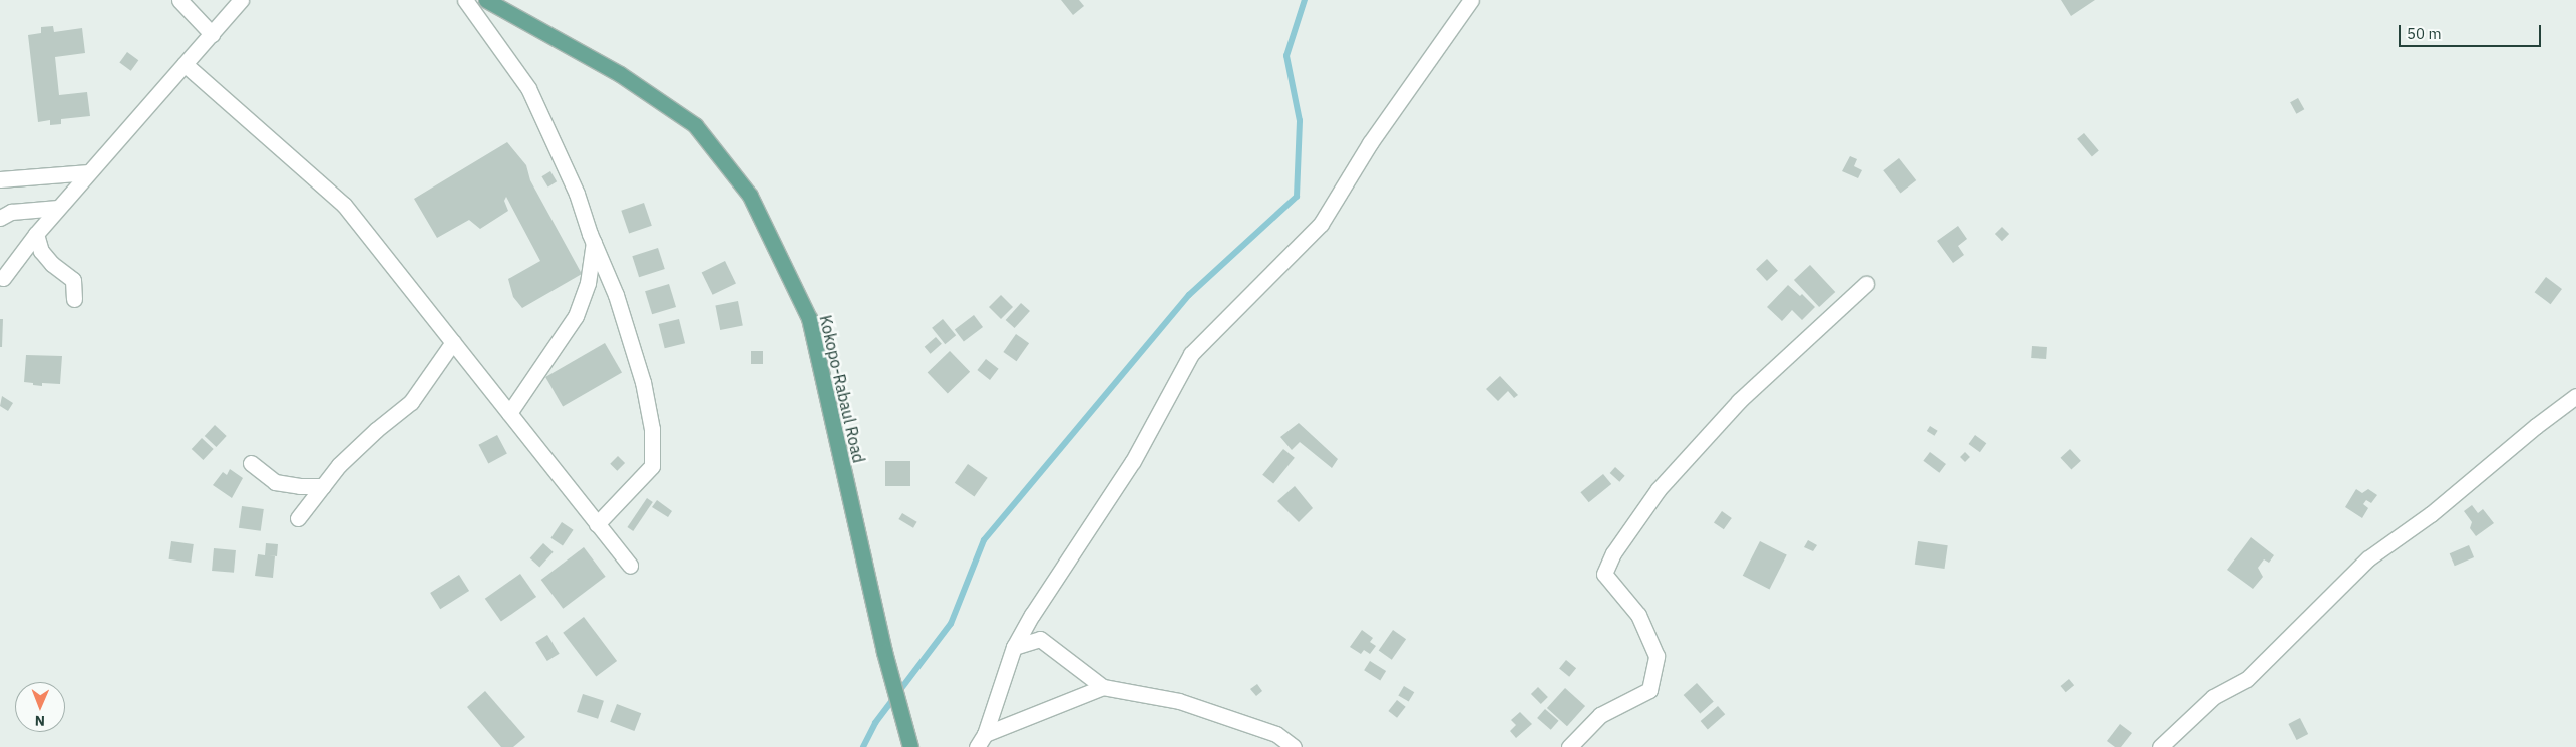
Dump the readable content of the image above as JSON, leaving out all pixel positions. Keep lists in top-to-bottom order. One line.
{"streets":{"main road":["Kokopo-Rabaul Road"]},"scale_bar":"50 m","north":"bottom"}
